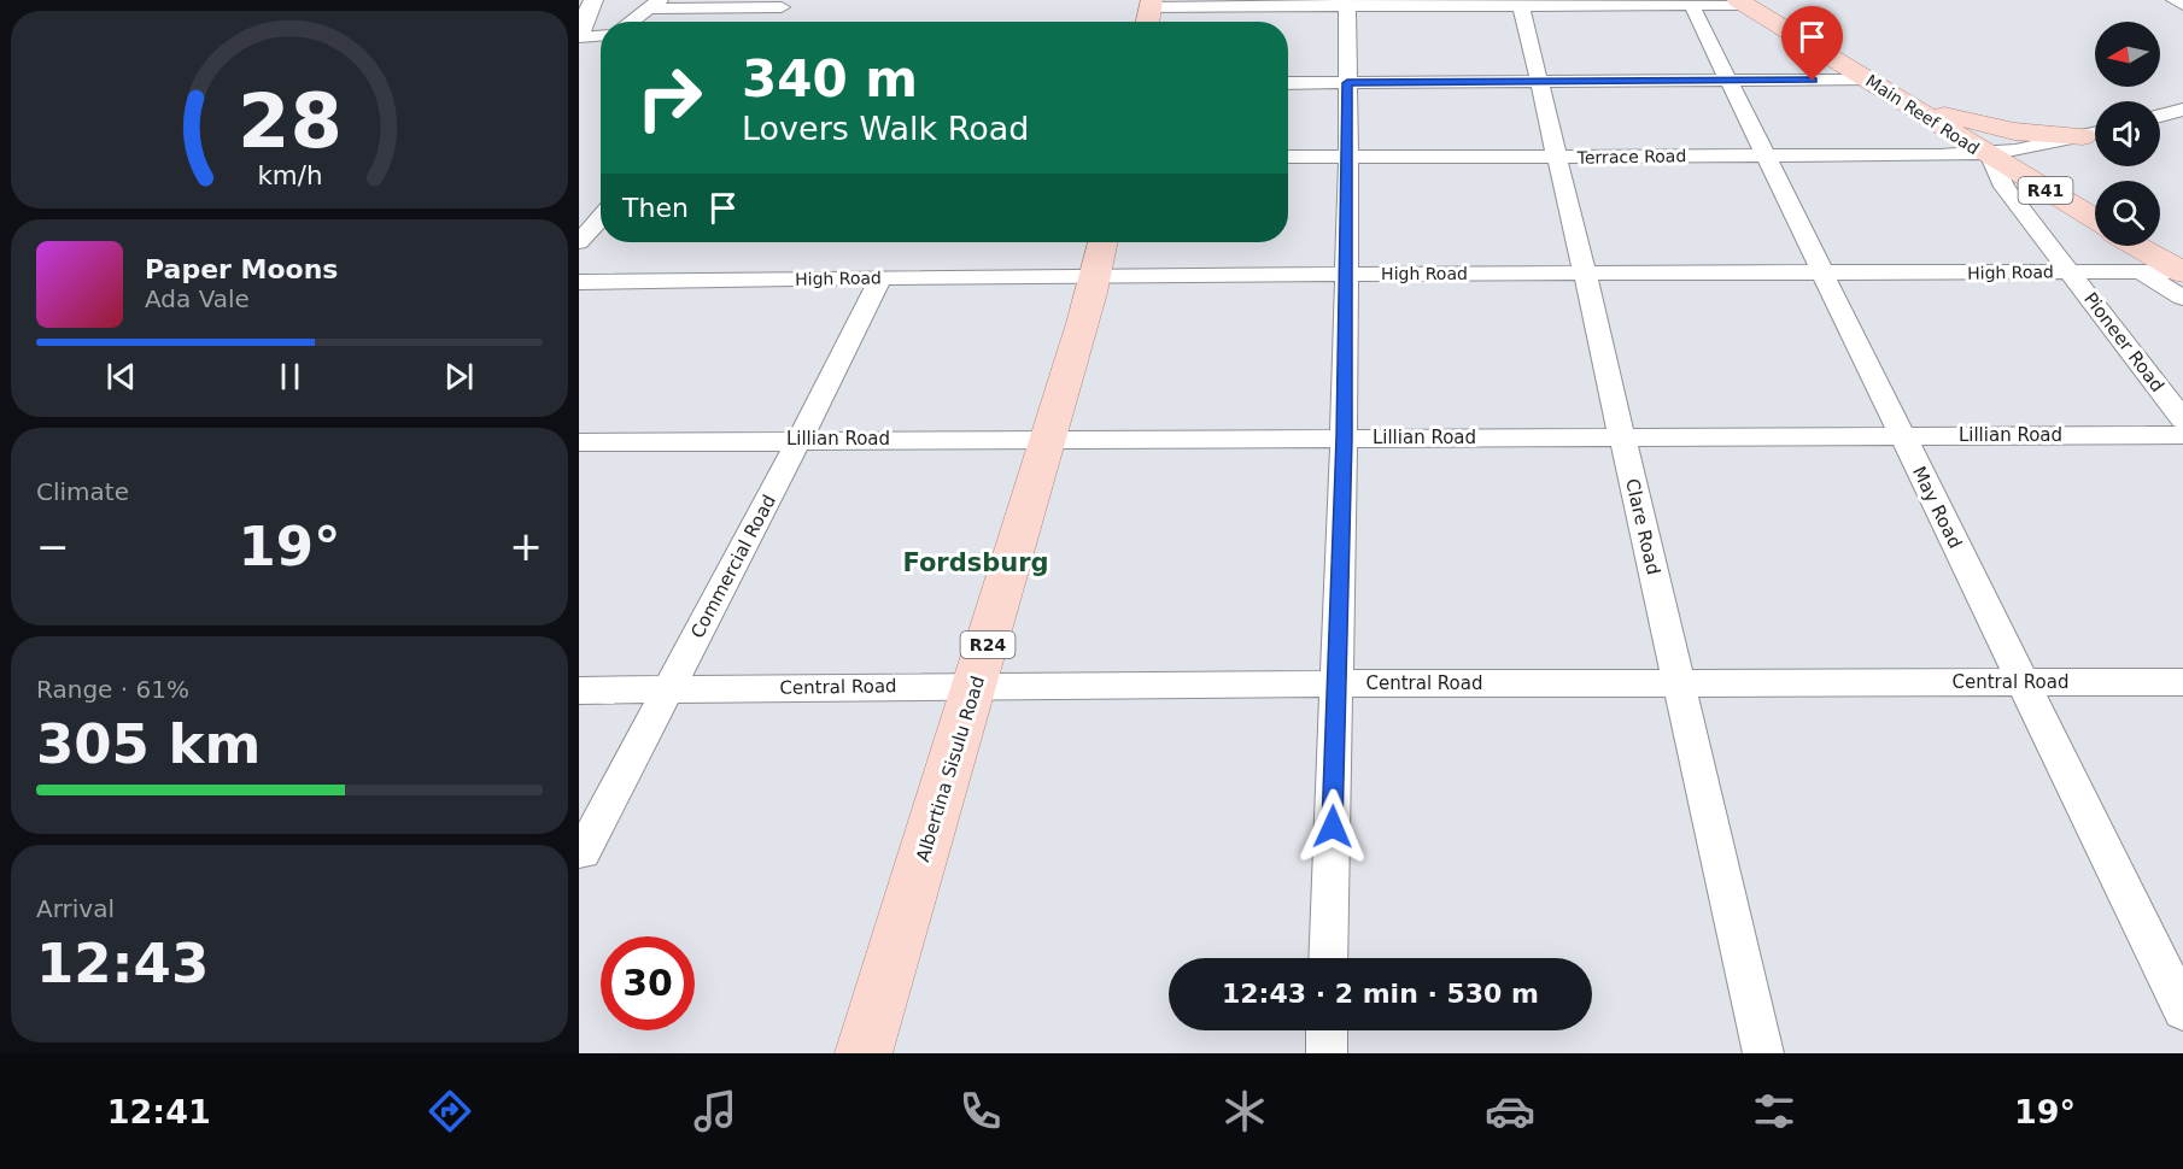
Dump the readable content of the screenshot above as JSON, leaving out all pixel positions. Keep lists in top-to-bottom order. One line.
{"streets":{"main road":["Main Reef Road","R41","R24","Albertina Sisulu Road"],"street":["Terrace Road","High Road","Pioneer Road","Lillian Road","May Road","Clare Road","Commercial Road","Central Road"]},"crossings":[["Main Reef Road","Terrace Road"],["Main Reef Road","Pioneer Road"],["Terrace Road","Pioneer Road"],["Terrace Road","May Road"],["Terrace Road","Clare Road"],["High Road","Pioneer Road"],["High Road","May Road"],["High Road","Clare Road"],["High Road","Commercial Road"],["High Road","Albertina Sisulu Road"],["Lillian Road","May Road"],["Lillian Road","Clare Road"],["Lillian Road","Commercial Road"],["Lillian Road","Albertina Sisulu Road"],["May Road","Central Road"],["Clare Road","Central Road"],["Commercial Road","Central Road"],["Central Road","Albertina Sisulu Road"]],"districts":["Fordsburg"],"north":"left","page":{"turn":["340 m","Lovers Walk Road"],"then":"Then","song":["Paper Moons","Ada Vale"],"tile":["Climate",["Range · 61%","305 km"],["Arrival","12:43"]],"heat":["−","19°","+"],"limit":"30","trip":"12:43 · 2 min · 530 m","tabs":["12:41","19°"],"gauge":["28","km/h"]}}
